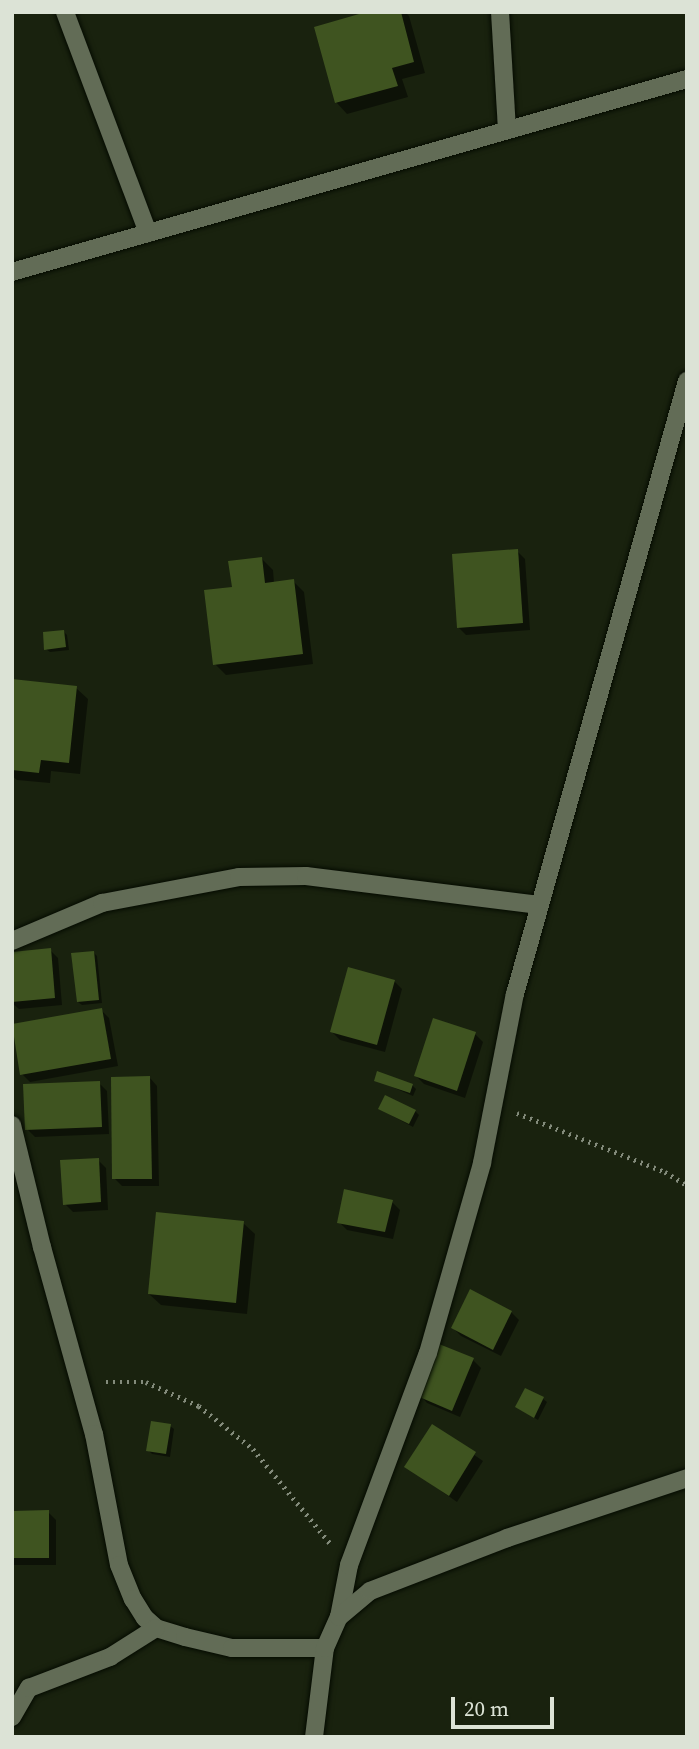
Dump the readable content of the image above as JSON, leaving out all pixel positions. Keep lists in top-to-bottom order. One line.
{"scale_bar":"20 m"}
